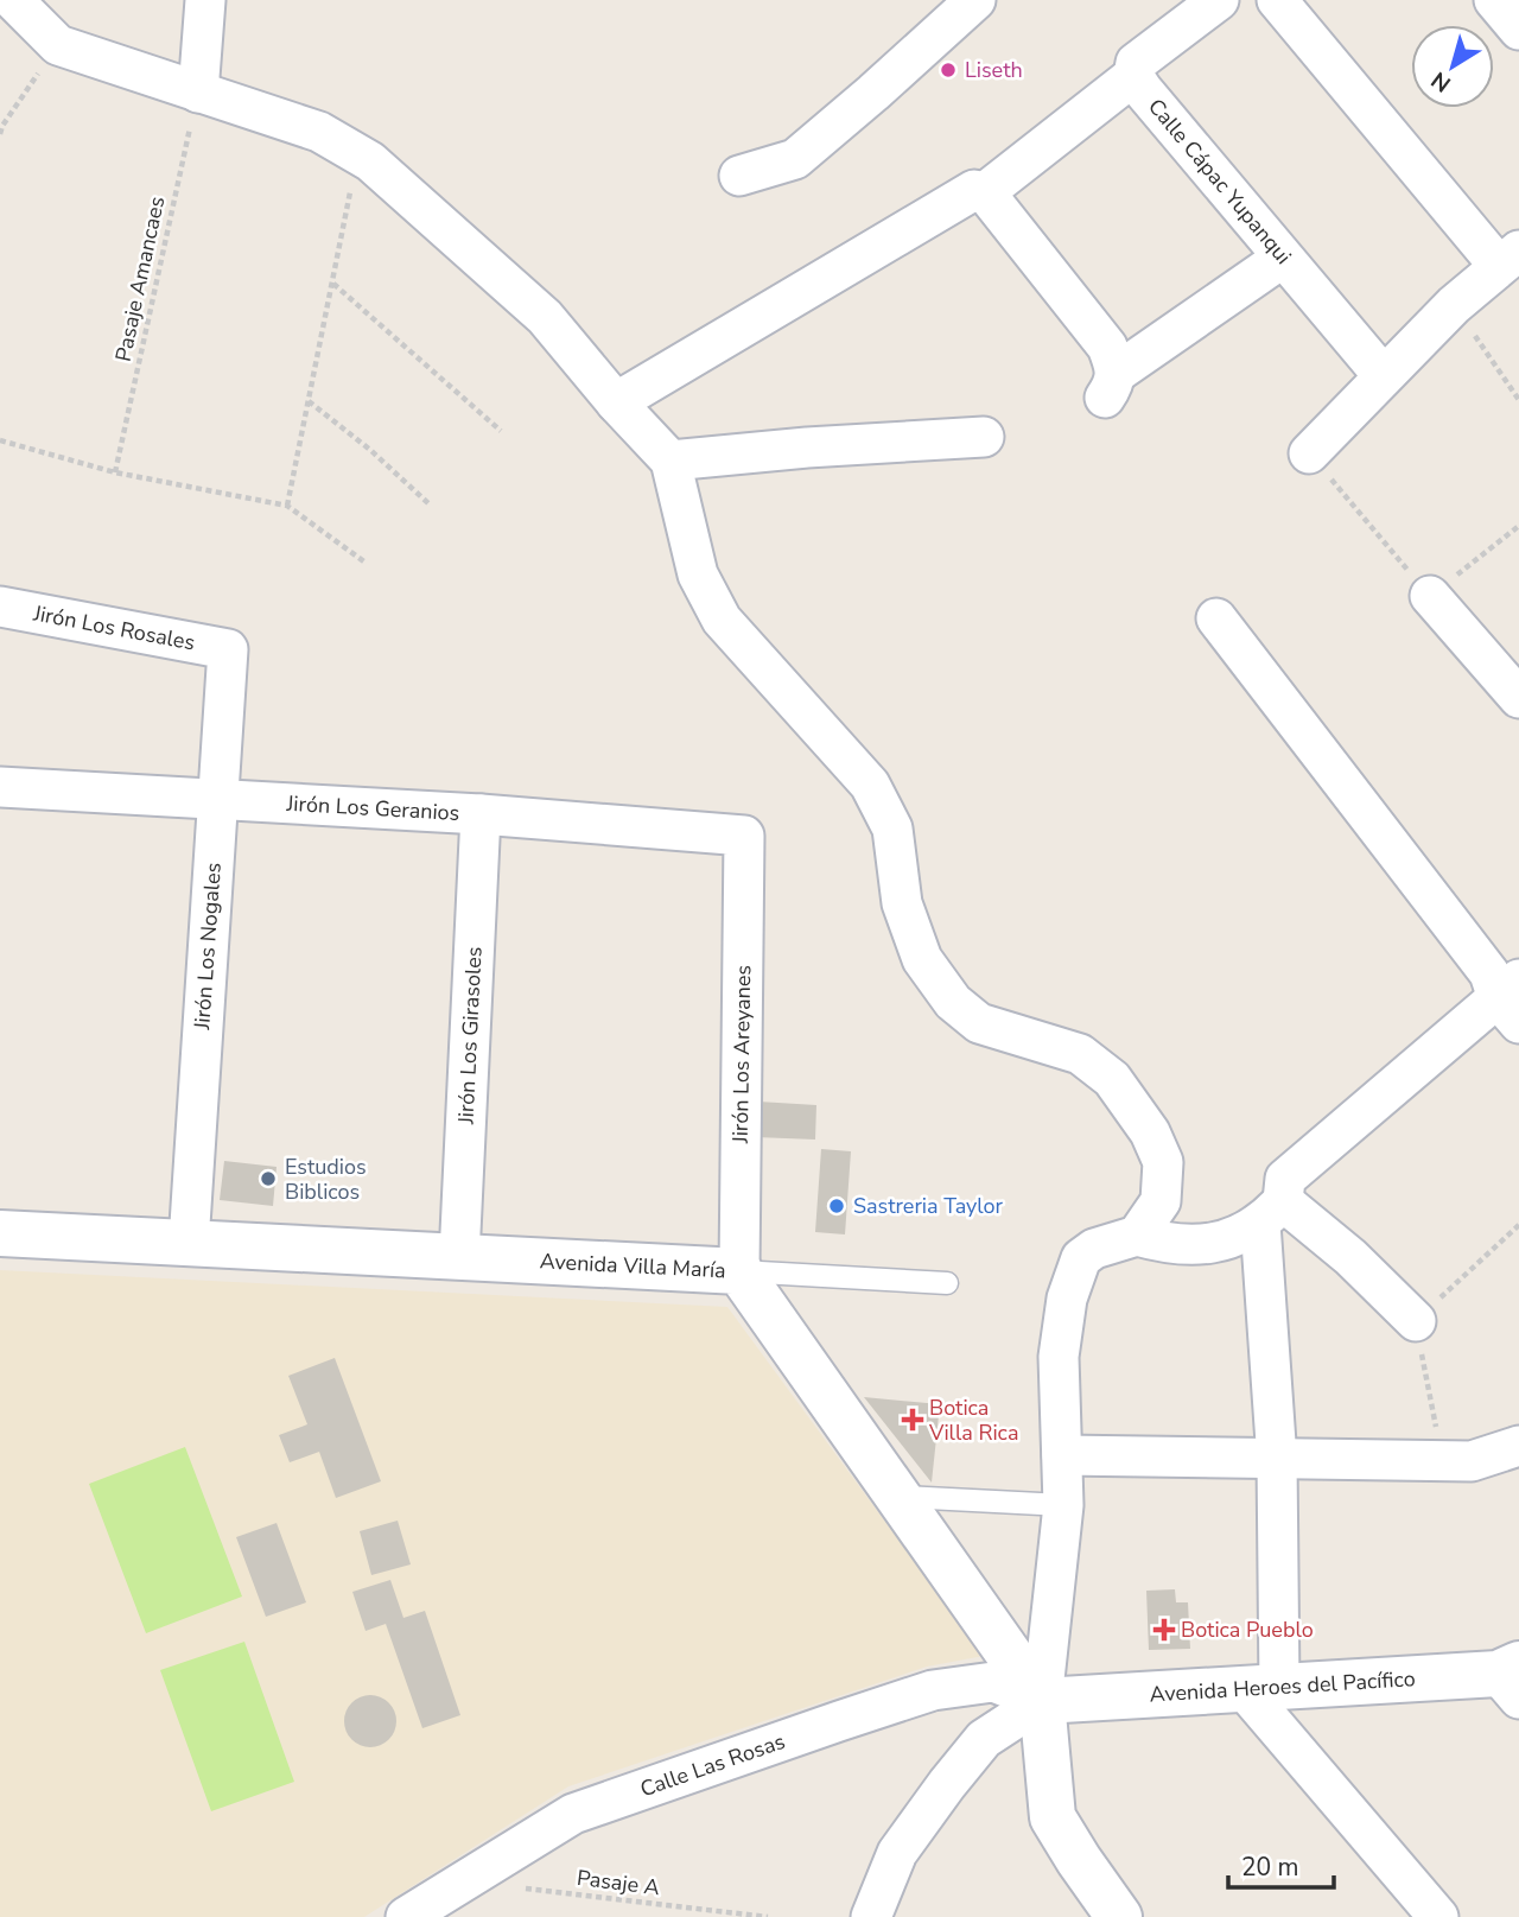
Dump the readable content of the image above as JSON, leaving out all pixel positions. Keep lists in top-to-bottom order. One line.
{"streets":{"street":["Calle Cápac Yupanqui","Jirón Los Rosales","Jirón Los Geranios","Jirón Los Nogales","Jirón Los Girasoles","Jirón Los Areyanes","Avenida Villa María","Avenida Heroes del Pacífico","Calle Las Rosas"],"path":["Pasaje Amancaes","Pasaje A"]},"crossings":[["Jirón Los Rosales","Jirón Los Nogales"],["Jirón Los Geranios","Jirón Los Nogales"],["Jirón Los Geranios","Jirón Los Girasoles"],["Jirón Los Geranios","Jirón Los Areyanes"],["Jirón Los Nogales","Avenida Villa María"],["Jirón Los Girasoles","Avenida Villa María"],["Jirón Los Areyanes","Avenida Villa María"],["Avenida Villa María","Avenida Heroes del Pacífico"],["Avenida Villa María","Calle Las Rosas"],["Avenida Heroes del Pacífico","Calle Las Rosas"],["Calle Las Rosas","Pasaje A"]],"places":{"other":["Liseth","Estudios Biblicos","Sastreria Taylor"],"health":["Botica Villa Rica","Botica Pueblo"]},"scale_bar":"20 m","north":"bottom left"}
